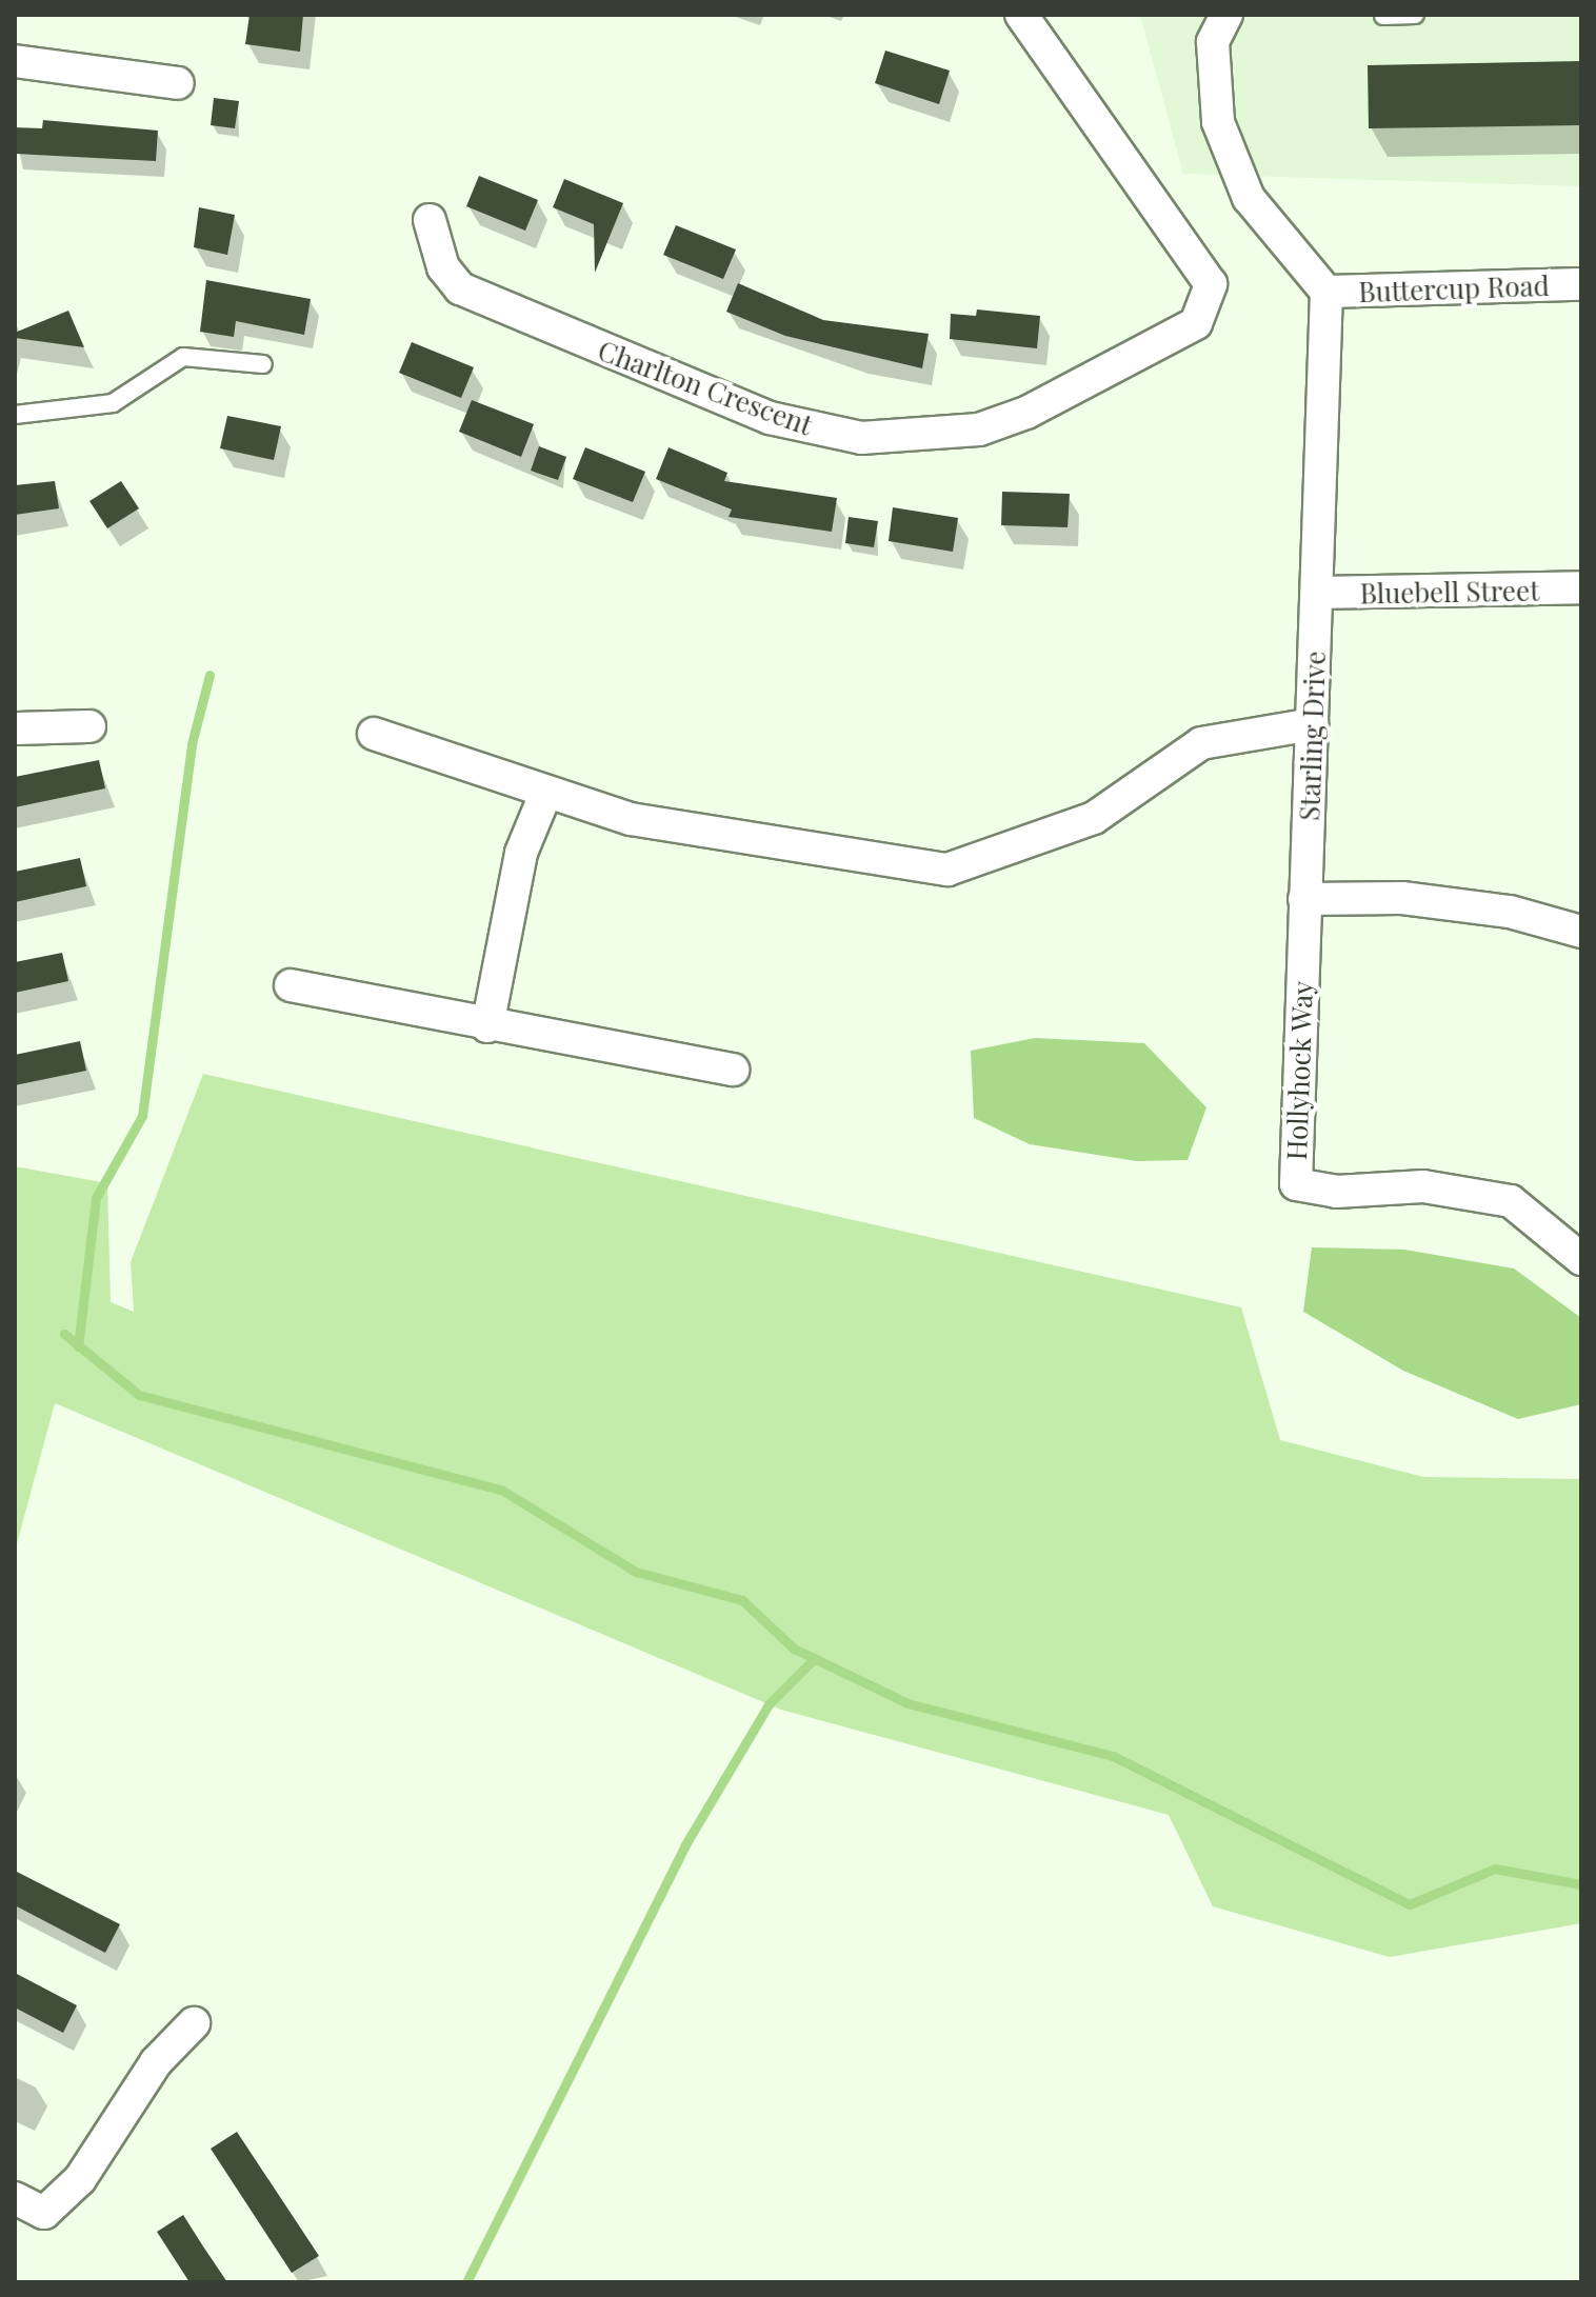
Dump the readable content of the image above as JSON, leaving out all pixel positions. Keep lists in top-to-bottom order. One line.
{"streets":{"street":["Buttercup Road","Charlton Crescent","Bluebell Street","Starling Drive","Hollyhock Way"]},"crossings":[["Buttercup Road","Starling Drive"],["Bluebell Street","Starling Drive"],["Starling Drive","Hollyhock Way"]]}
